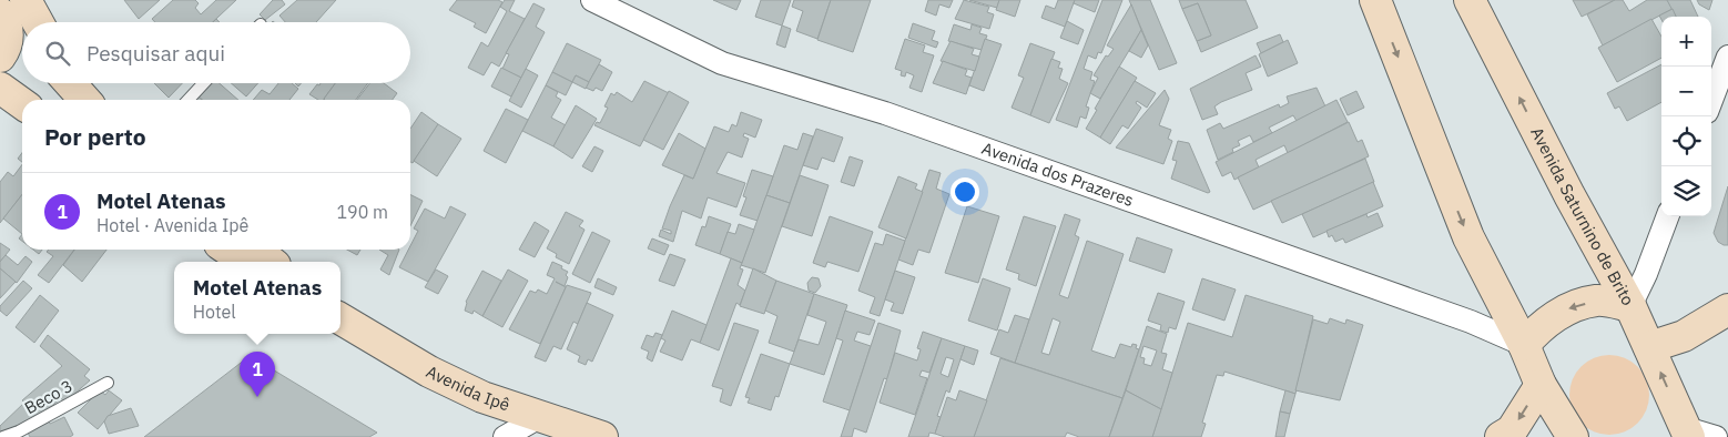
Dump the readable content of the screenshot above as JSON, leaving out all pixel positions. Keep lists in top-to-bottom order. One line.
{"streets":{"main road":["Avenida Saturnino de Brito","Avenida Ipê"],"street":["Avenida dos Prazeres"],"lane":["Beco 3"]},"page":{"map_buttons":["+","−"],"search":"Pesquisar aqui","heading":"Por perto","list":[{"mark":"1","name":"Motel Atenas","note":"Hotel · Avenida Ipê","value":"190 m"}],"popup":["Motel Atenas","Hotel"],"pins":"1"}}
